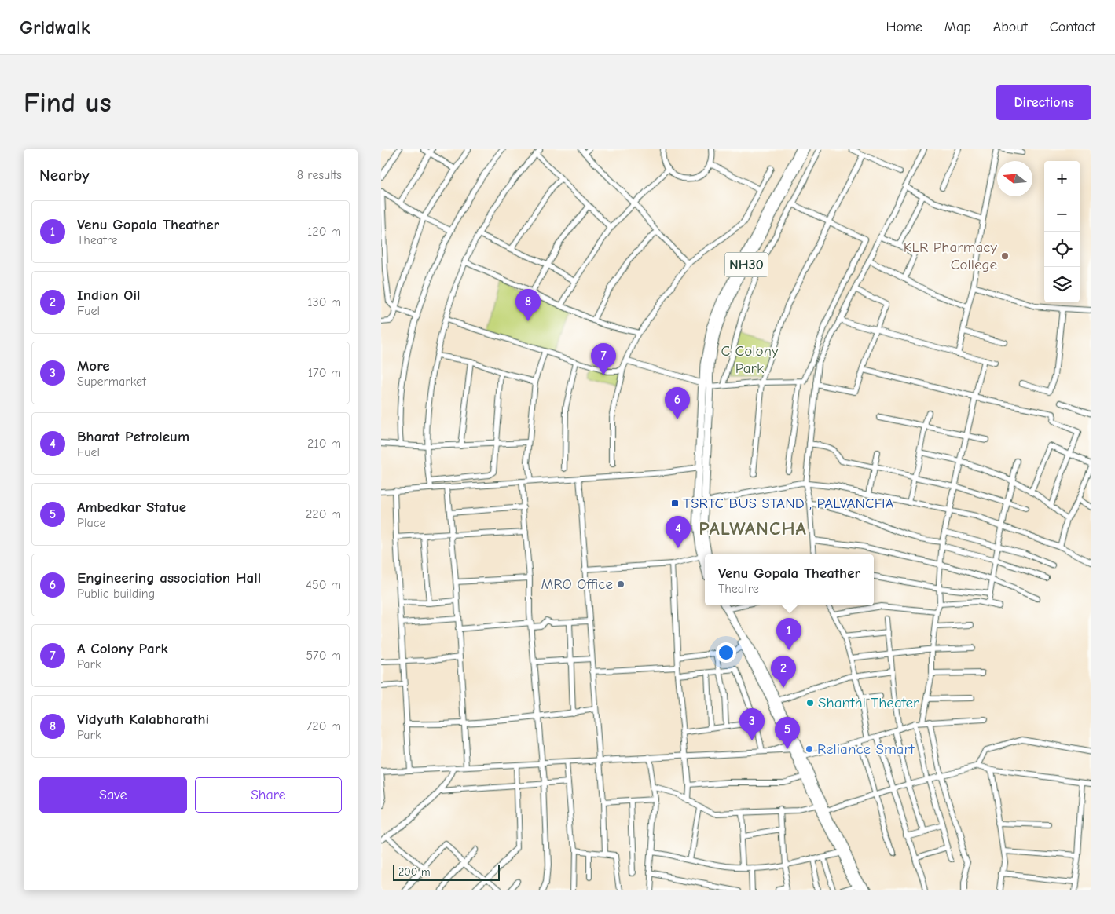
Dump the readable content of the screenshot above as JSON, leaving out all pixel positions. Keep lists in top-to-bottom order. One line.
{"streets":{"highway":["NH30"]},"districts":["PALWANCHA"],"parks":["C Colony Park"],"places":{"other":["KLR Pharmacy College","MRO Office","Shanthi Theater","Reliance Smart"],"transit":["TSRTC BUS STAND , PALVANCHA"]},"scale_bar":"200 m","north":"left","page":{"header":"Gridwalk","nav":["Home","Map","About","Contact"],"buttons":["Directions",["Save","Share"]],"title":"Find us","heading":["Nearby","8 results"],"map_buttons":["+","−"],"list":[{"mark":"1","name":"Venu Gopala Theather","note":"Theatre","value":"120 m"},{"mark":"2","name":"Indian Oil","note":"Fuel","value":"130 m"},{"mark":"3","name":"More","note":"Supermarket","value":"170 m"},{"mark":"4","name":"Bharat Petroleum","note":"Fuel","value":"210 m"},{"mark":"5","name":"Ambedkar Statue","note":"Place","value":"220 m"},{"mark":"6","name":"Engineering association Hall","note":"Public building","value":"450 m"},{"mark":"7","name":"A Colony Park","note":"Park","value":"570 m"},{"mark":"8","name":"Vidyuth Kalabharathi","note":"Park","value":"720 m"}],"pins":["8","7","6","4","1","2","3","5"],"popup":["Venu Gopala Theather","Theatre"],"scale":"200 m"}}
